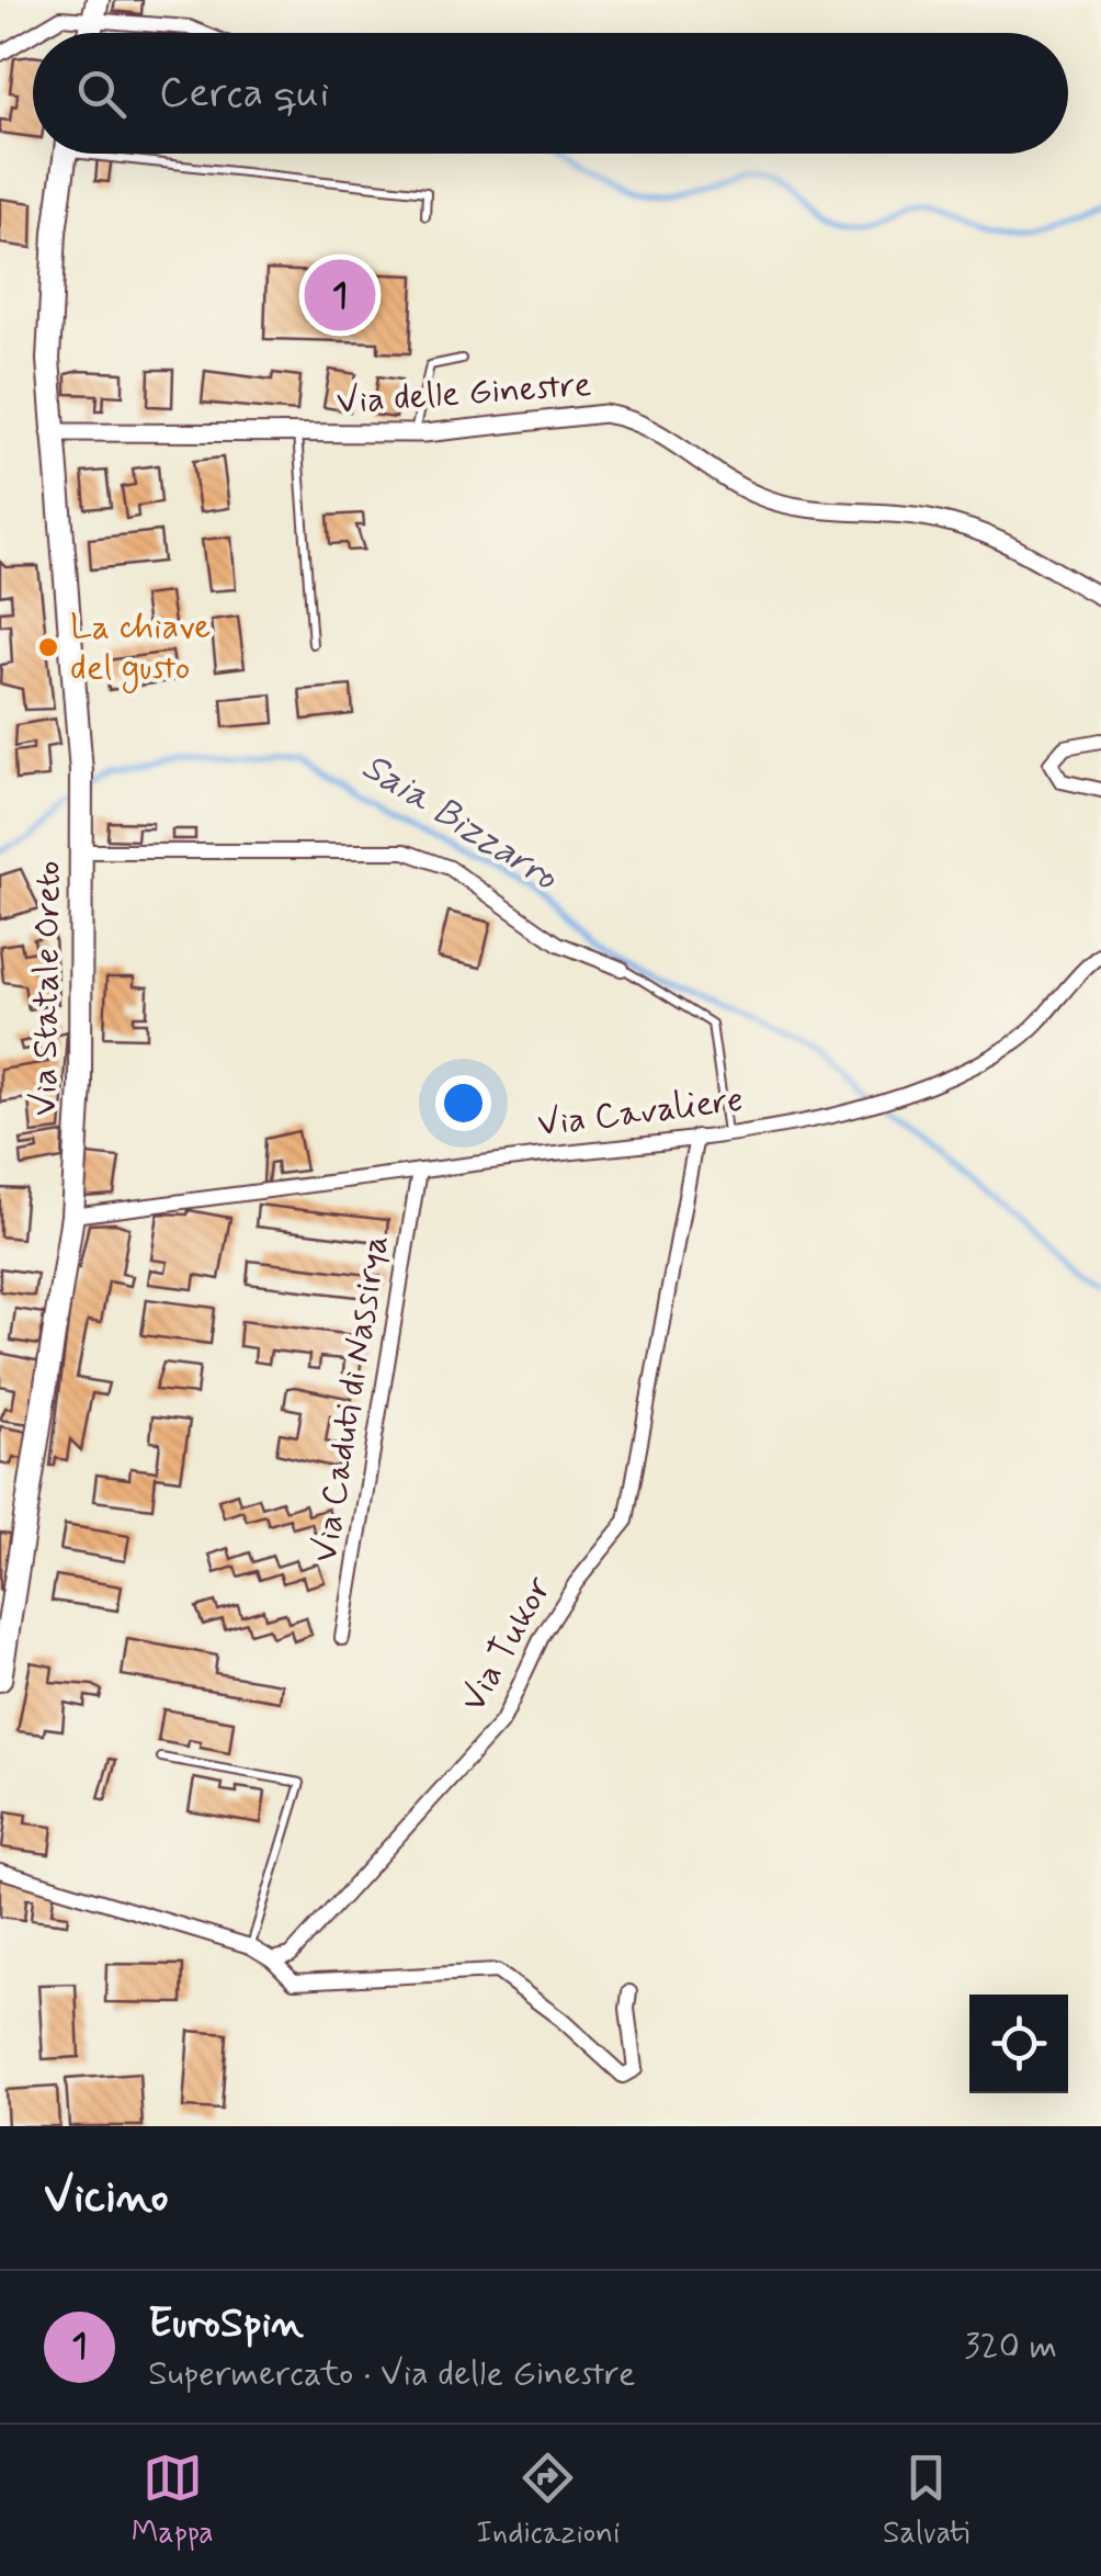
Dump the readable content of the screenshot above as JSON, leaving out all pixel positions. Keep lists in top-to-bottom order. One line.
{"streets":{"main road":["Via Statale Oreto"],"street":["Via delle Ginestre","Via Cavaliere","Via Caduti di Nassirya","Via Tukor"]},"crossings":[["Via delle Ginestre","Via Statale Oreto"],["Via Statale Oreto","Via Cavaliere"],["Via Cavaliere","Via Caduti di Nassirya"],["Via Cavaliere","Via Tukor"]],"water":["Saia Bizzarro"],"places":["La chiave del gusto"],"page":{"search":"Cerca qui","pins":"1","heading":"Vicino","list":[{"mark":"1","name":"EuroSpin","note":"Supermercato · Via delle Ginestre","value":"320 m"}],"nav":["Mappa","Indicazioni","Salvati"]}}
